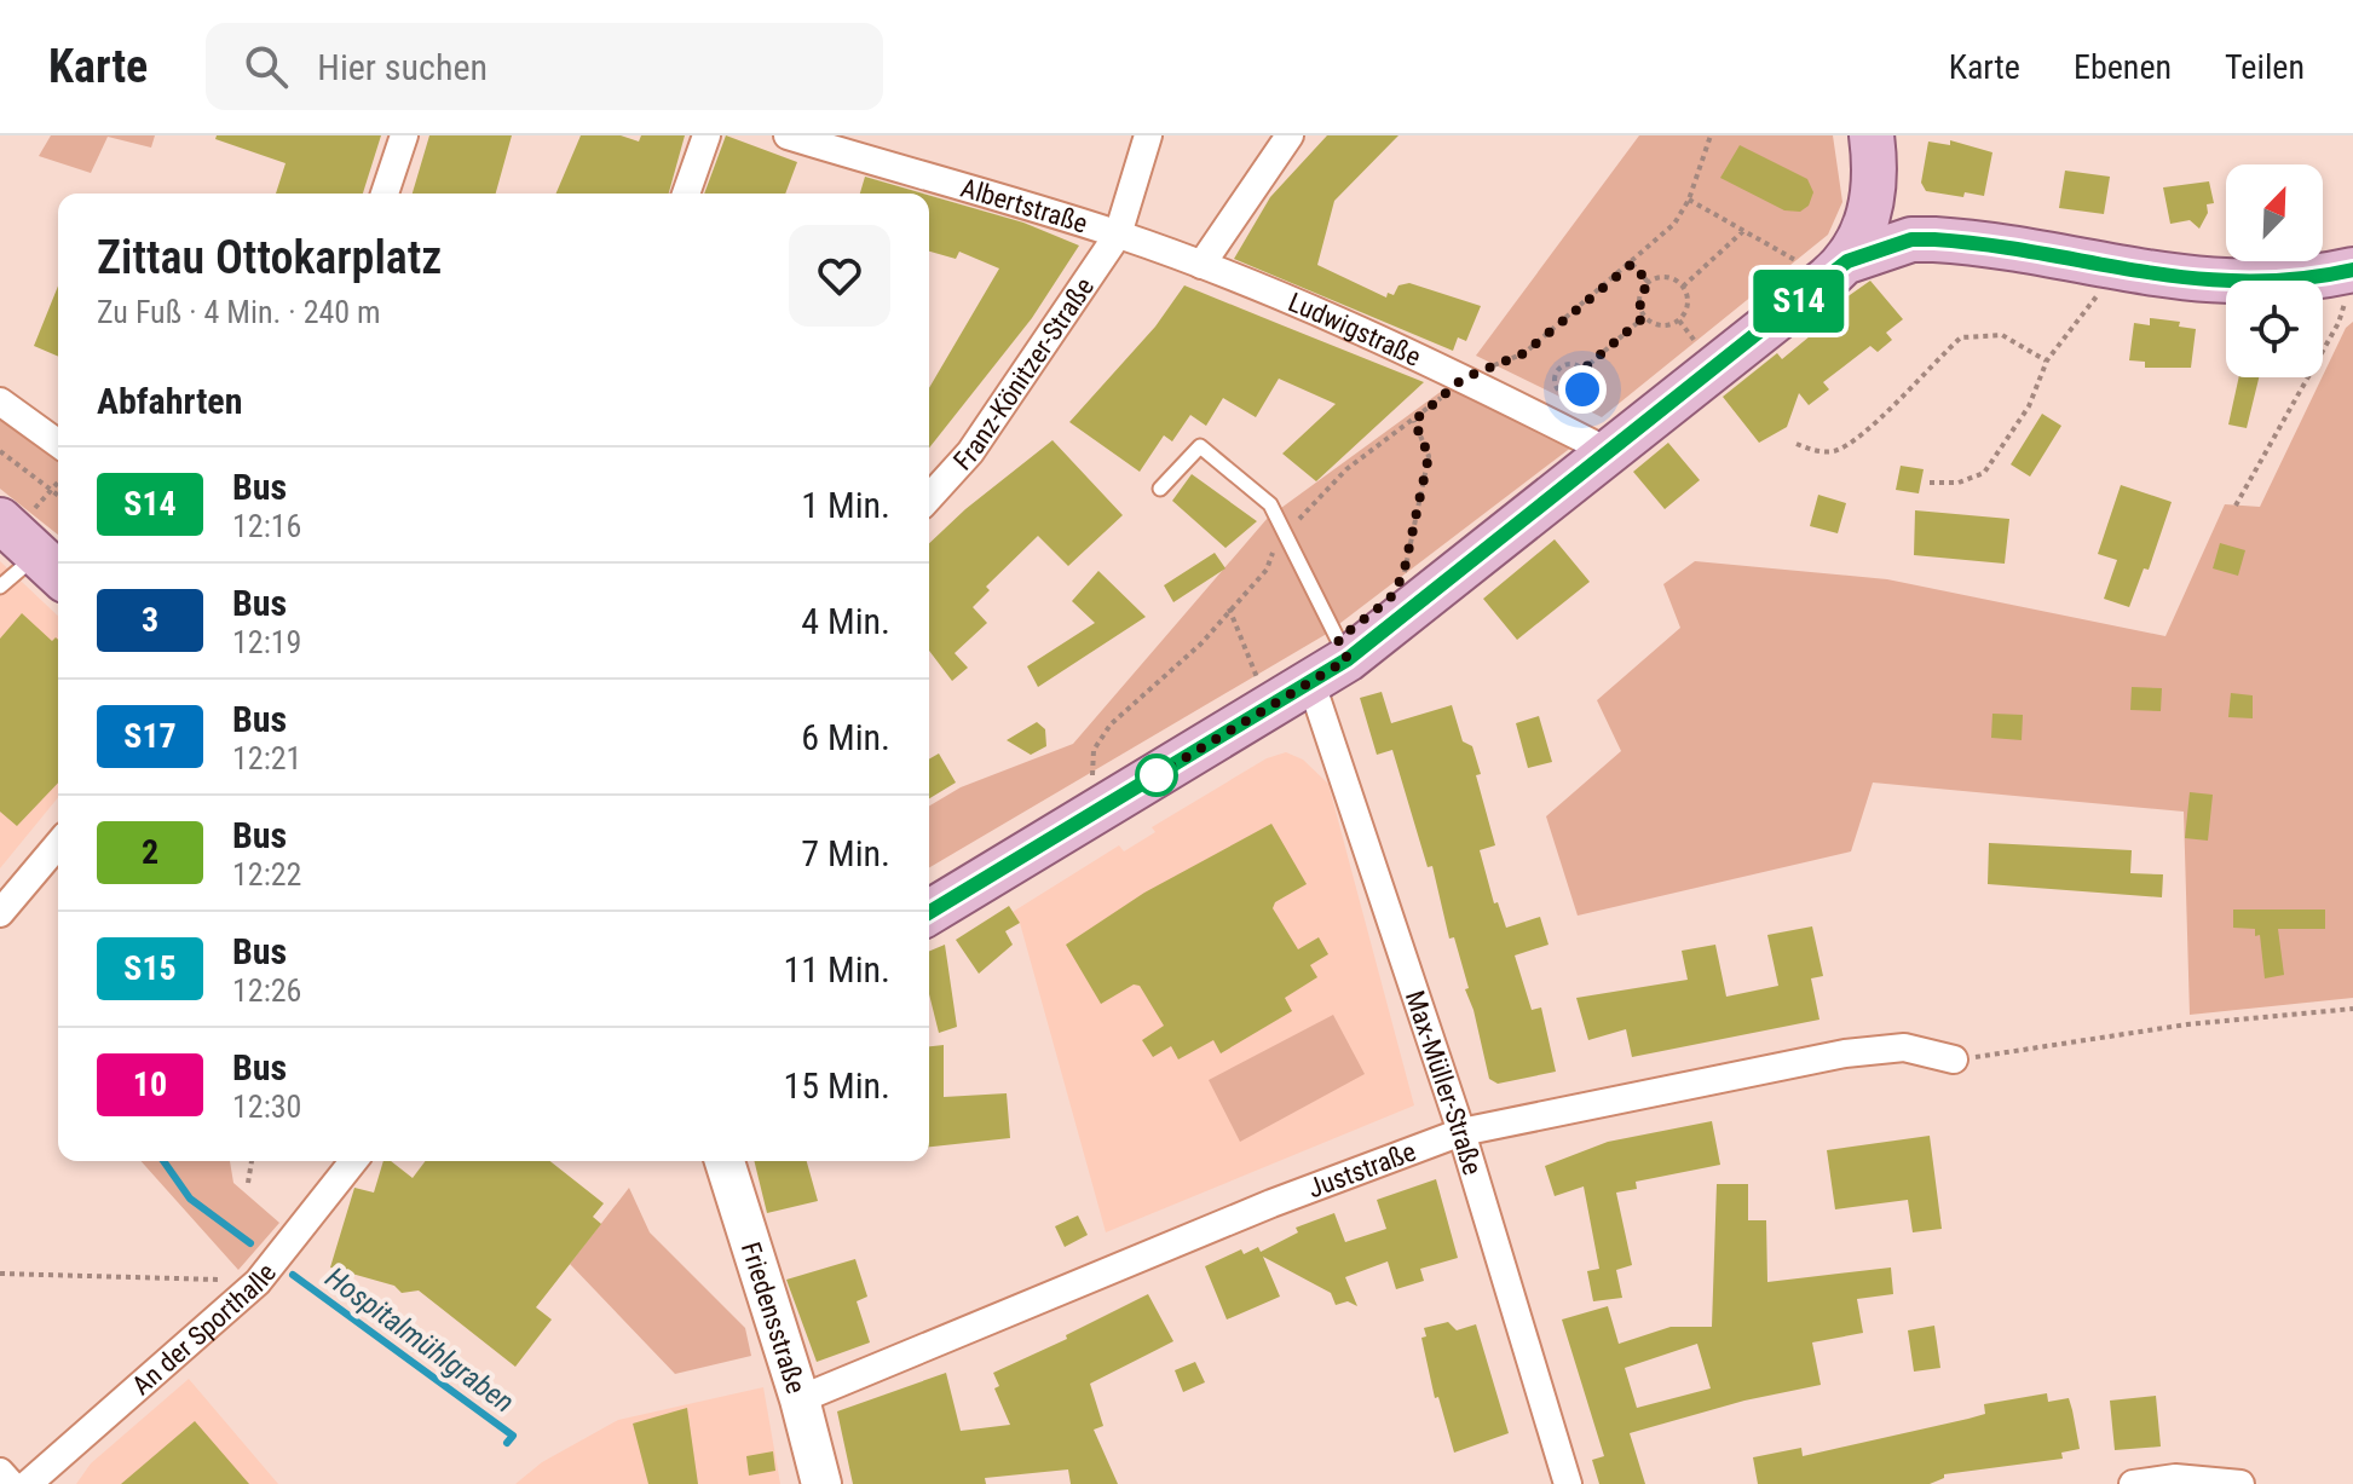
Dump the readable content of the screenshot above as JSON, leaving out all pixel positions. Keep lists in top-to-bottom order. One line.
{"streets":{"main road":["Friedensstraße"],"street":["Albertstraße","Ludwigstraße","Franz-Könitzer-Straße","Max-Müller-Straße","Juststraße","An der Sporthalle"]},"crossings":[["Albertstraße","Ludwigstraße"],["Albertstraße","Franz-Könitzer-Straße"],["Max-Müller-Straße","Juststraße"],["Juststraße","Friedensstraße"]],"water":["Hospitalmühlgraben"],"lines":["bus line S14"],"north":"top right","page":{"header":"Karte","search":"Hier suchen","nav":["Karte","Ebenen","Teilen"],"on_map":"S14","heading":[["Zittau Ottokarplatz","Zu Fuß · 4 Min. · 240 m"],"Abfahrten"],"list":[{"mark":"S14","name":"Bus","note":"12:16","value":"1 Min."},{"mark":"3","name":"Bus","note":"12:19","value":"4 Min."},{"mark":"S17","name":"Bus","note":"12:21","value":"6 Min."},{"mark":"2","name":"Bus","note":"12:22","value":"7 Min."},{"mark":"S15","name":"Bus","note":"12:26","value":"11 Min."},{"mark":"10","name":"Bus","note":"12:30","value":"15 Min."}]}}
